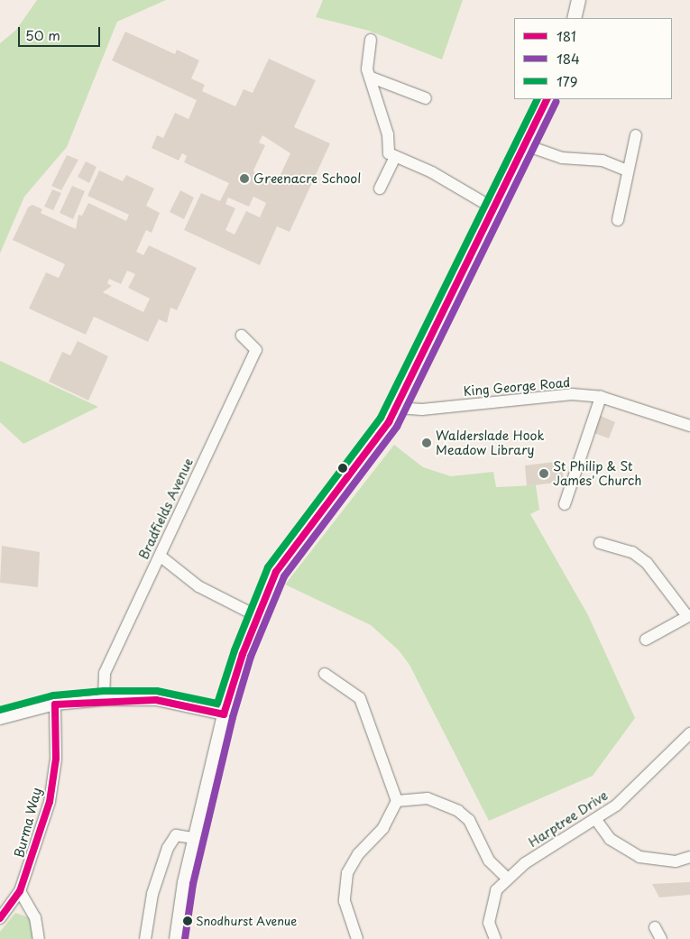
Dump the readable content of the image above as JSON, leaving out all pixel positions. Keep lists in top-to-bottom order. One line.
{"streets":{"street":["King George Road","Bradfields Avenue","Harptree Drive","Burma Way"]},"places":["Greenacre School","Walderslade Hook Meadow Library","St Philip & St James' Church","Snodhurst Avenue"],"lines":["transit line 181","transit line 179","transit line 184"],"legend":["181","184","179"],"scale_bar":"50 m"}
